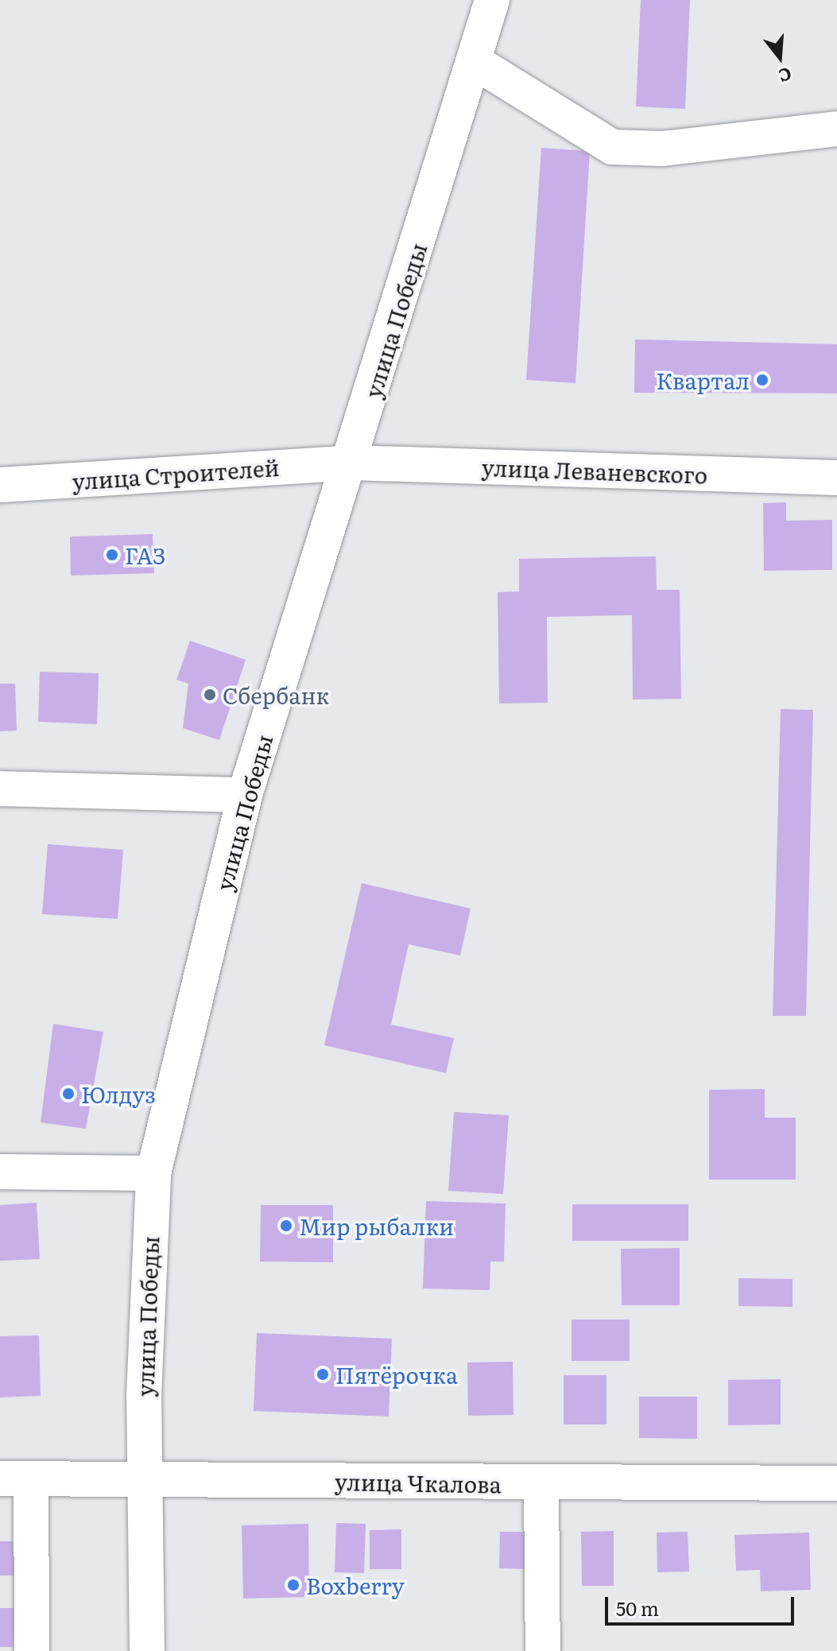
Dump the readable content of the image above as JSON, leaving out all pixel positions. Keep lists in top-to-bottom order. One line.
{"streets":{"street":["улица Победы","улица Леваневского","улица Строителей","улица Чкалова"]},"crossings":[["улица Победы","улица Леваневского"],["улица Победы","улица Строителей"],["улица Победы","улица Чкалова"],["улица Леваневского","улица Строителей"]],"places":["Квартал","ГАЗ","Сбербанк","Юлдуз","Мир рыбалки","Пятёрочка","Boxberry"],"scale_bar":"50 m","north":"bottom"}
